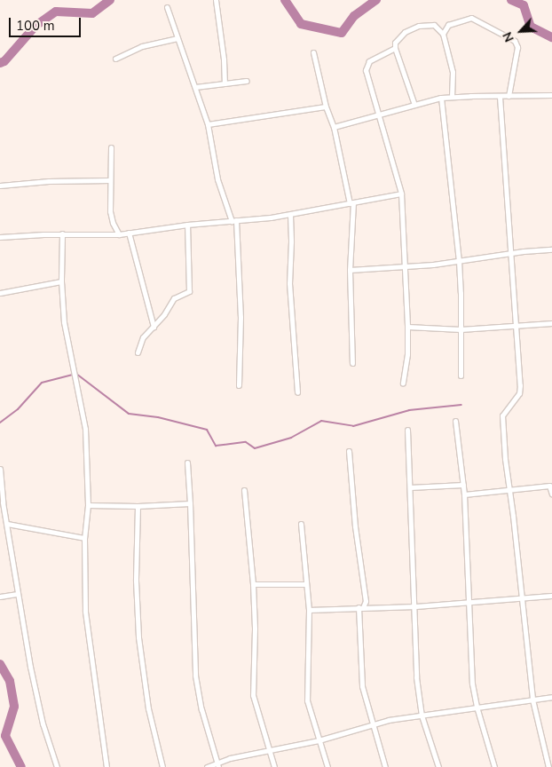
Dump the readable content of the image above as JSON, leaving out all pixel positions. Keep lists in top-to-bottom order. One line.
{"scale_bar":"100 m","north":"bottom left"}
